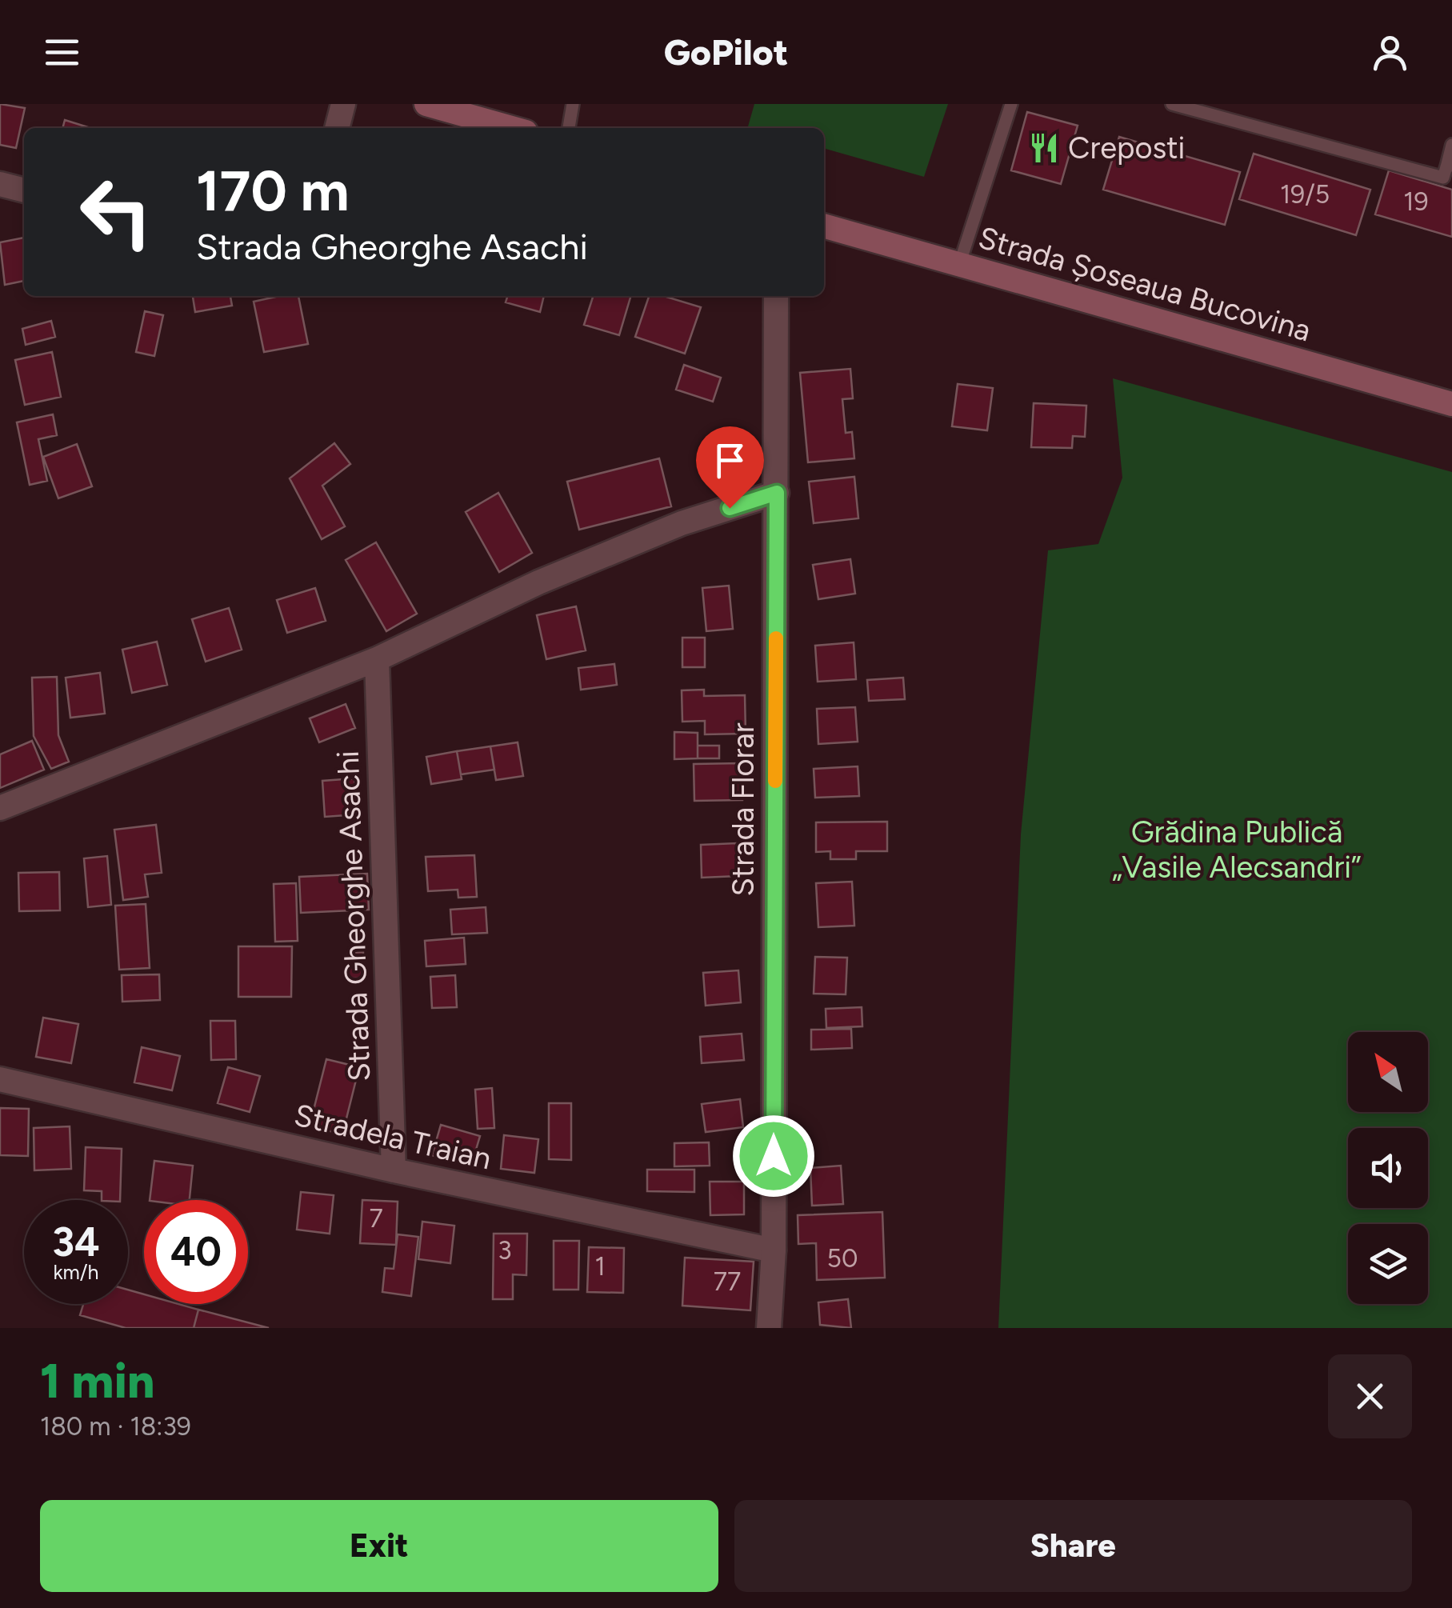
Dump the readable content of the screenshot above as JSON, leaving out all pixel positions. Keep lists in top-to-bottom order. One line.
{"streets":{"main road":["Strada Șoseaua Bucovina"],"street":["Strada Florar","Strada Gheorghe Asachi","Stradela Traian"]},"crossings":[["Strada Florar","Stradela Traian"],["Strada Gheorghe Asachi","Stradela Traian"]],"parks":["Grădina Publică „Vasile Alecsandri”"],"places":{"restaurant":["Creposti"]},"house_numbers":["19/5","19","7","3","50","1","77"],"north":"top left","page":{"header":"GoPilot","turn":["170 m","Strada Gheorghe Asachi"],"speed":"34 km/h","limit":"40","heading":["1 min","180 m · 18:39"],"buttons":["Exit","Share"]}}
